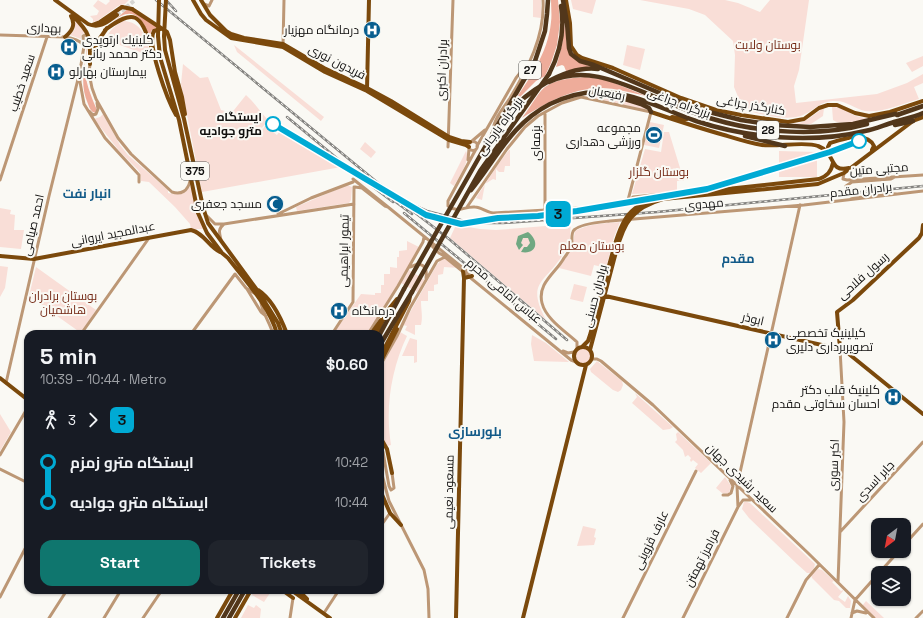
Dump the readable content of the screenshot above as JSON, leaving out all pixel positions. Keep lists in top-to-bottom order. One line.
{"streets":{"highway":["27","بزرگراه چراغی","بزرگراه یارجانی","28"],"main road":["فریدون نوری","کنارگذر چراغی","375","عبدالمجید ایروانی","رسول فلاحی","برادران حسنی","ابوذر","مسعود نعیمی"],"street":["بهداری","برادران اکبری","سعید خطیب","رفیعیان","بزمه‌ای","مجتبی متین","برادران مقدم","مهدوی","احمد صیامی","تیمور ابراهیمی","عباس امامی محرم","اکبر سوری","سعید رشیدی جهان","جابر اسدی","عارف قزوینی","فرامرز تهمتن"]},"crossings":[["بهداری","سعید خطیب"],["فریدون نوری","برادران اکبری"],["27","بزرگراه چراغی"],["27","بزرگراه یارجانی"],["27","28"],["رفیعیان","بزمه‌ای"],["بزرگراه چراغی","بزرگراه یارجانی"],["بزرگراه چراغی","28"],["بزرگراه یارجانی","28"],["مجتبی متین","برادران حسنی"],["375","عبدالمجید ایروانی"],["برادران مقدم","مهدوی"],["مهدوی","عباس امامی محرم"],["مهدوی","برادران حسنی"],["مهدوی","سعید رشیدی جهان"],["احمد صیامی","عبدالمجید ایروانی"],["رسول فلاحی","ابوذر"],["رسول فلاحی","اکبر سوری"],["عباس امامی محرم","برادران حسنی"],["عباس امامی محرم","سعید رشیدی جهان"],["عباس امامی محرم","مسعود نعیمی"],["برادران حسنی","ابوذر"],["برادران حسنی","سعید رشیدی جهان"],["ابوذر","اکبر سوری"],["اکبر سوری","سعید رشیدی جهان"],["اکبر سوری","جابر اسدی"]],"districts":["انبار نفت","مقدم","بلورسازی"],"parks":["بوستان ولایت","بوستان گلزار","بوستان معلم","بوستان برادران هاشمیان"],"places":{"hospital":["درمانگاه مهزیار","كلينيك ارتوپدى دكتر محمد ربانى","بیمارستان بهارلو","درمانگاه","کیلینیک تخصصی تصویربرداری دلیری","کلینیک قلب دکتر احسان سخاوتی مقدم"],"other":["ایستگاه مترو جوادیه"],"sports":["مجموعه ورزشی دهداری"],"mosque":["مسجد جعفری"]},"lines":["metro line 3"],"north":"bottom left","page":{"on_map":"3","heading":["5 min","10:39 – 10:44 · Metro","$0.60"],"legs":["3","3"],"list":[{"name":"ایستگاه مترو زمزم","value":"10:42"},{"name":"ایستگاه مترو جوادیه","value":"10:44"}],"buttons":["Start","Tickets"]}}
